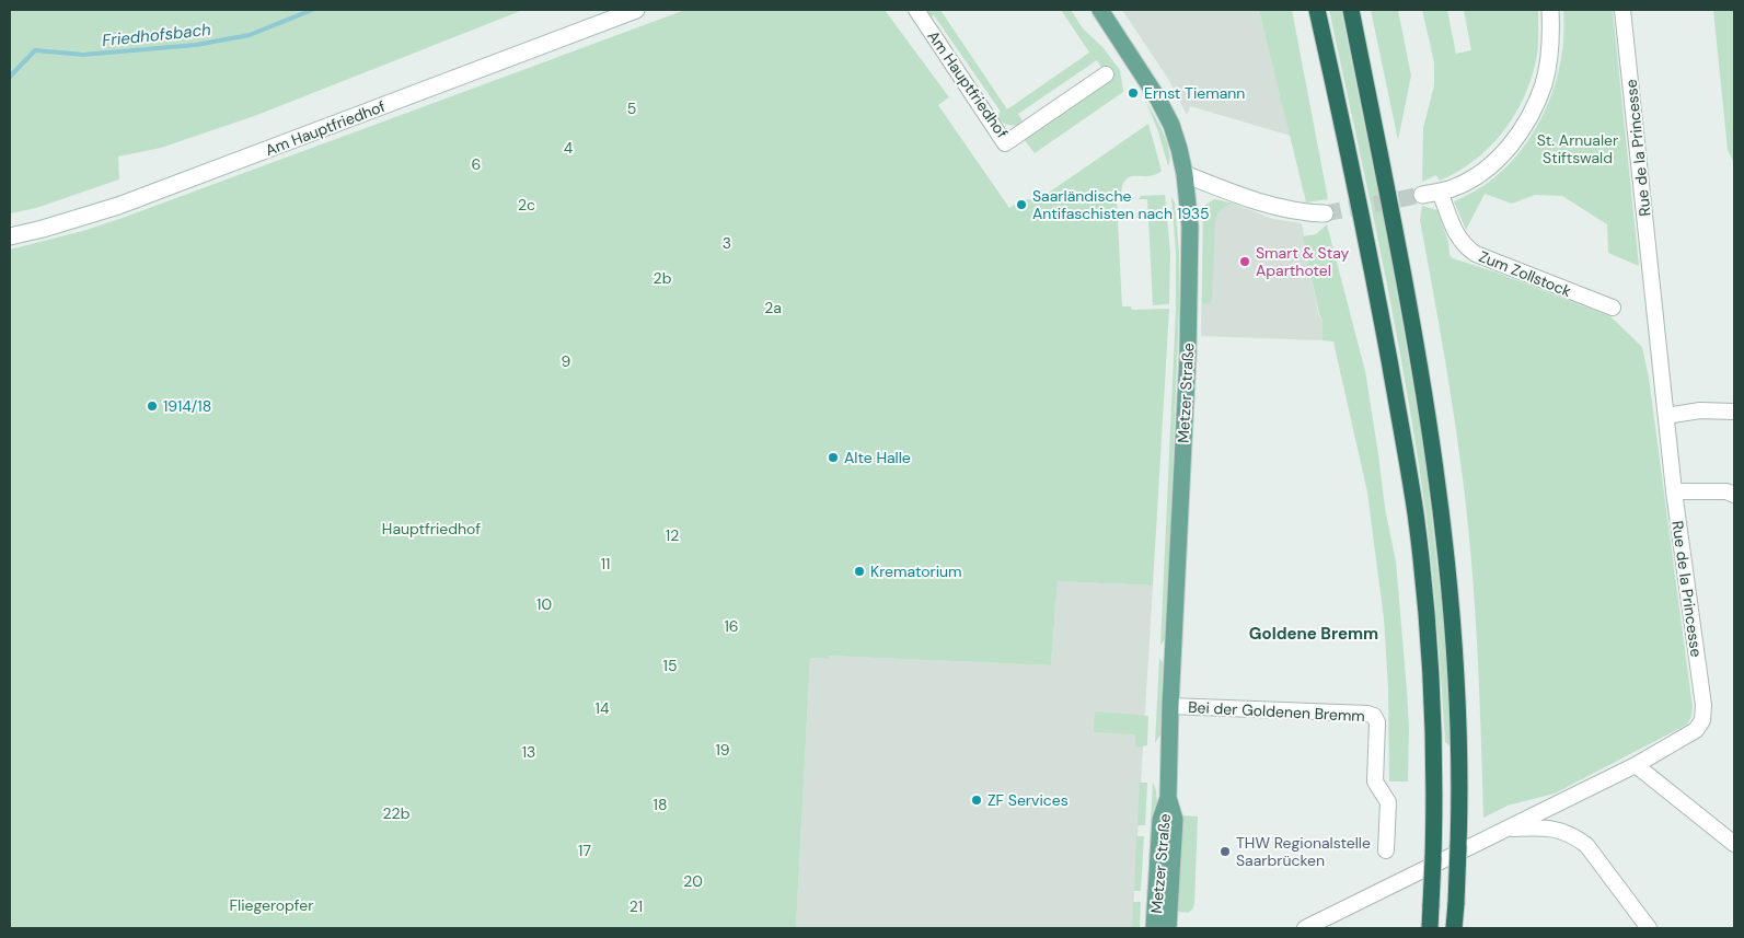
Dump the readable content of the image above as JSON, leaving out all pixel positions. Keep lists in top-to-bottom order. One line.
{"streets":{"main road":["Am Hauptfriedhof","Metzer Straße"],"street":["Rue de la Princesse","Zum Zollstock","Bei der Goldenen Bremm"]},"crossings":[["Metzer Straße","Bei der Goldenen Bremm"]],"districts":["Goldene Bremm"],"water":["Friedhofsbach"],"parks":["5","St. Arnualer Stiftswald","4","6","2c","3","2b","2a","9","Hauptfriedhof","12","11","10","16","15","14","19","13","18","22b","17","20","Fliegeropfer","21"],"places":["Ernst Tiemann","Saarländische Antifaschisten nach 1935","Smart & Stay Aparthotel","1914/18","Alte Halle","Krematorium","ZF Services","THW Regionalstelle Saarbrücken"]}
